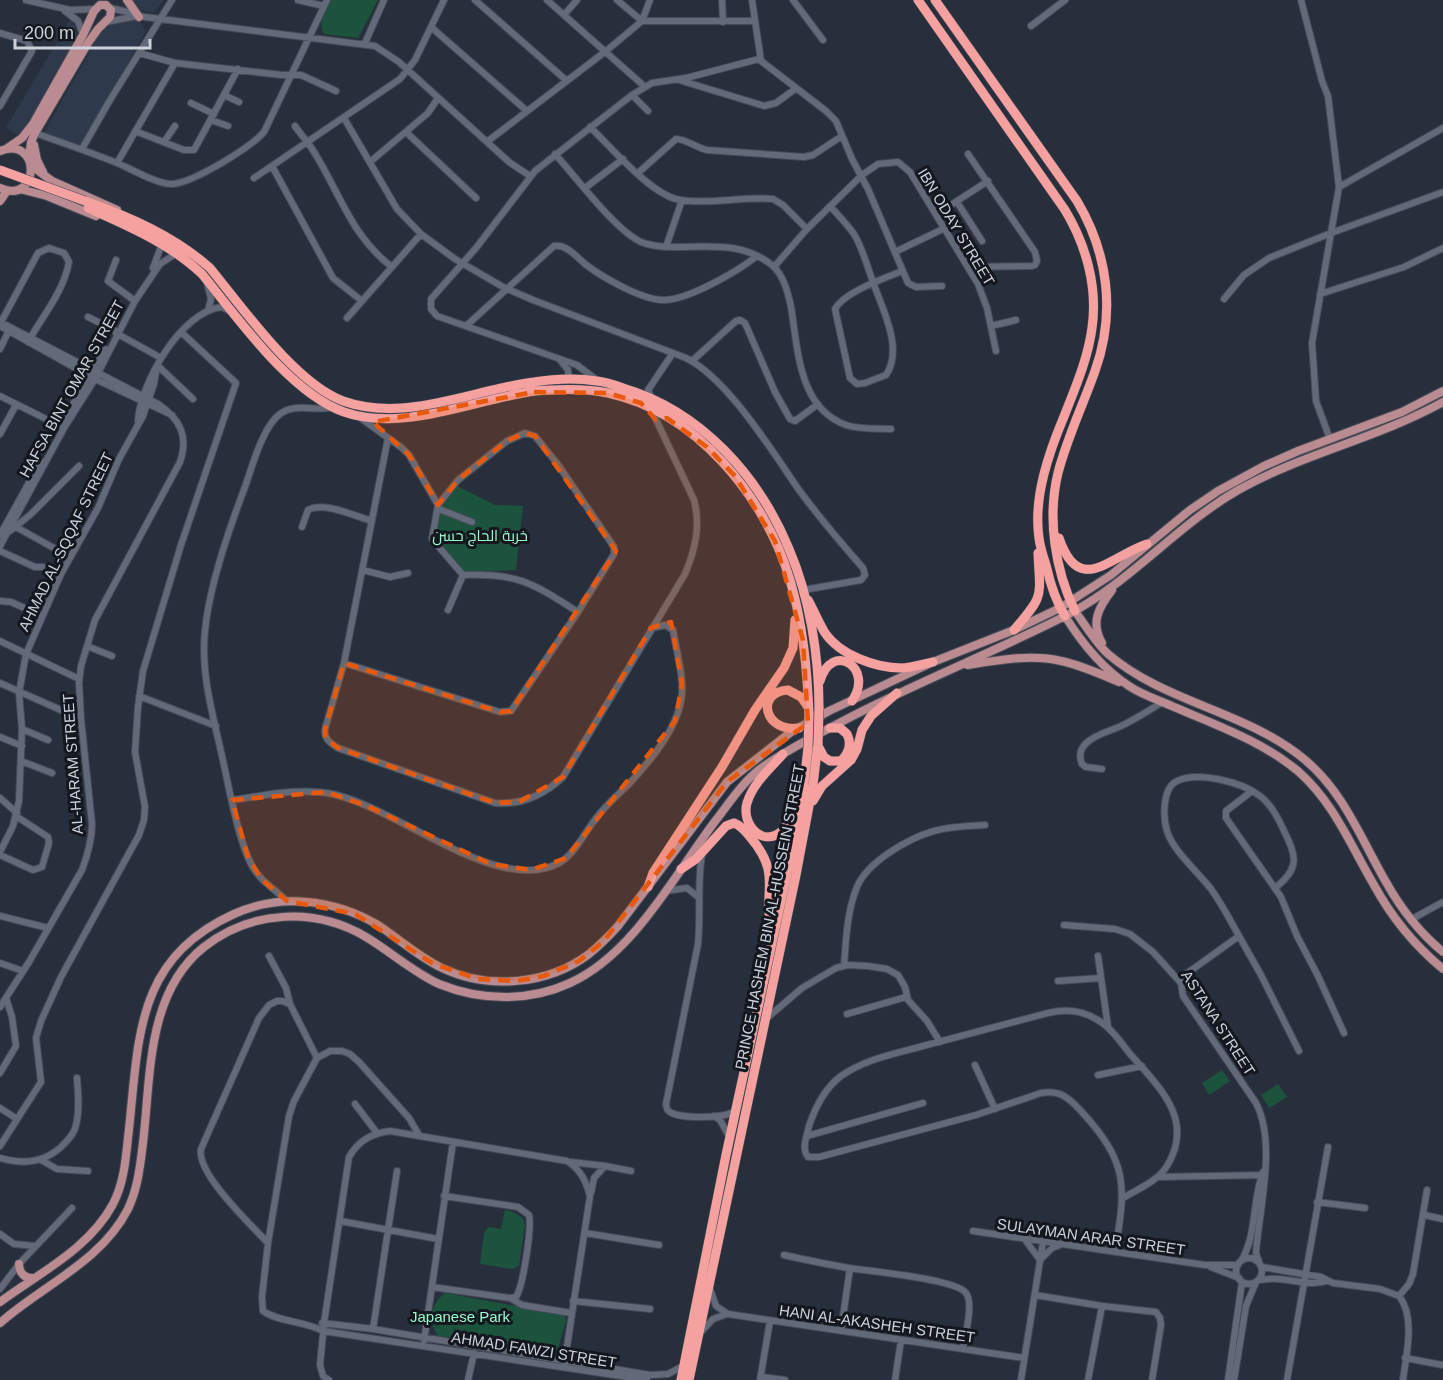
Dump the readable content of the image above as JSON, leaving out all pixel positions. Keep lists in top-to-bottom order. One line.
{"streets":{"highway":["PRINCE HASHEM BIN AL-HUSSEIN STREET"],"street":["IBN ODAY STREET","HAFSA BINT OMAR STREET","AHMAD AL-SQQAF STREET","AL-HARAM STREET","ASTANA STREET","SULAYMAN ARAR STREET","HANI AL-AKASHEH STREET","AHMAD FAWZI STREET"]},"crossings":[["HAFSA BINT OMAR STREET","AL-HARAM STREET"],["HAFSA BINT OMAR STREET","PRINCE HASHEM BIN AL-HUSSEIN STREET"],["AHMAD AL-SQQAF STREET","AL-HARAM STREET"],["PRINCE HASHEM BIN AL-HUSSEIN STREET","AHMAD FAWZI STREET"],["ASTANA STREET","SULAYMAN ARAR STREET"]],"parks":["خربة الحاج حسن","Japanese Park"],"scale_bar":"200 m"}
